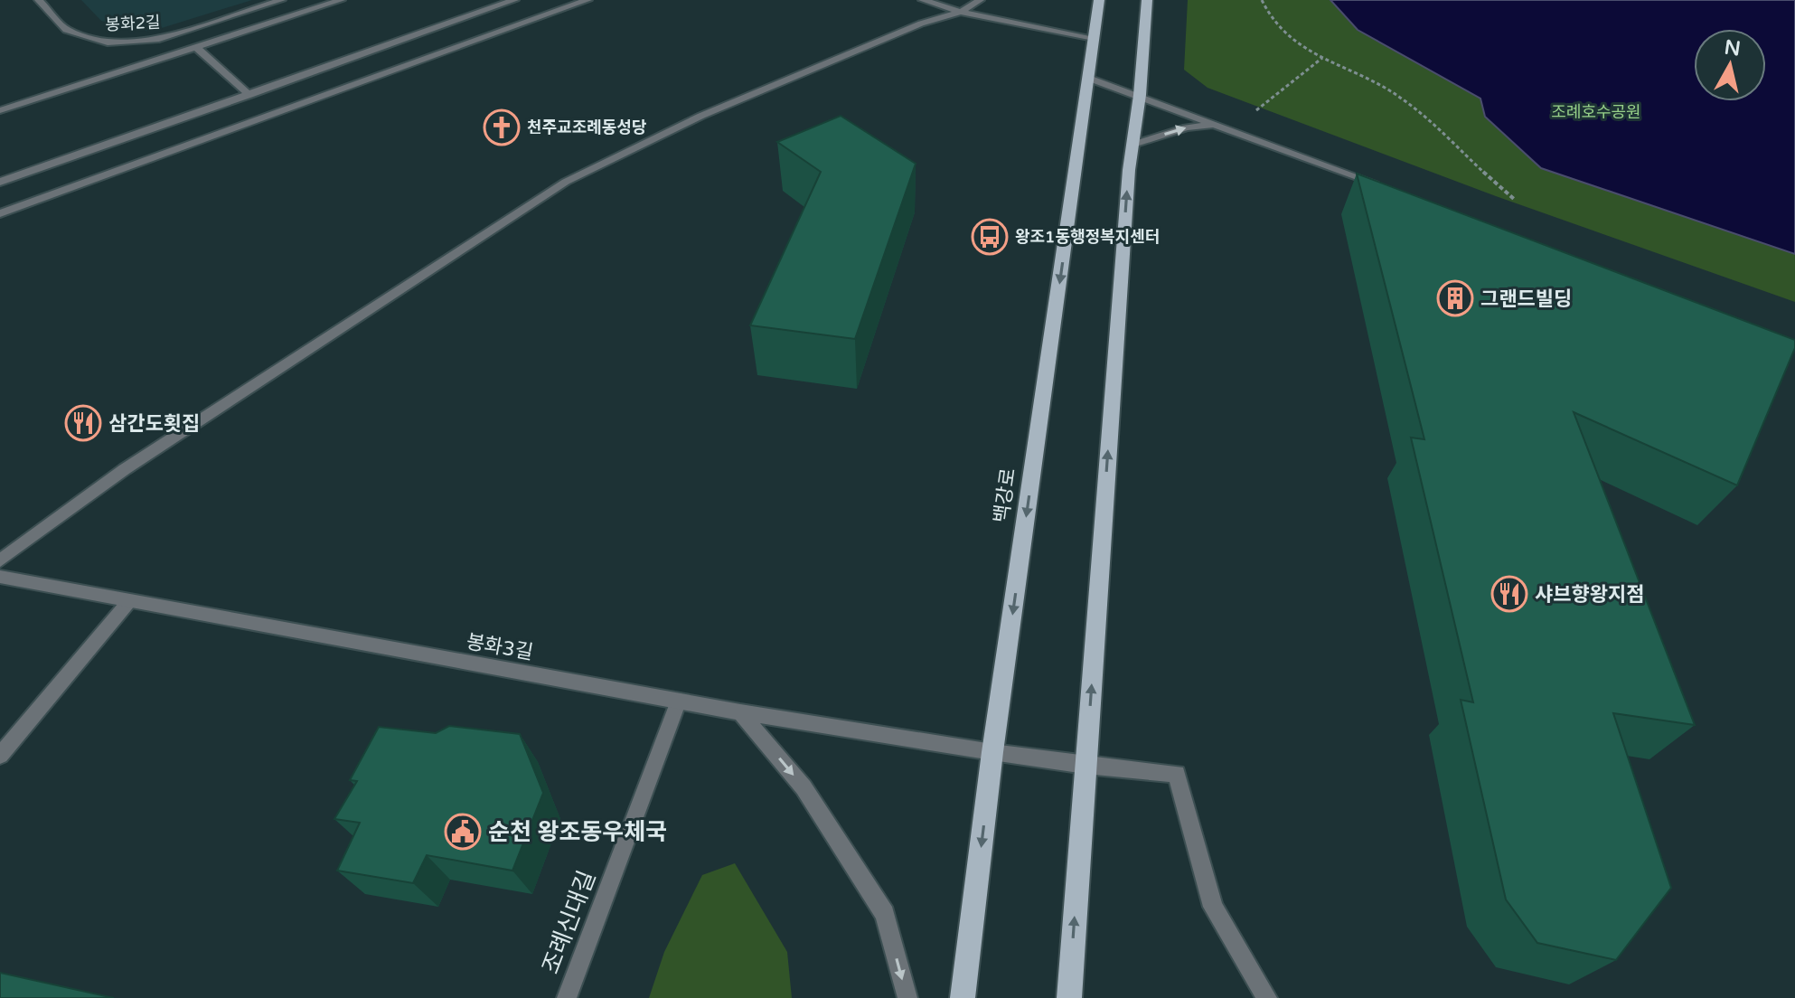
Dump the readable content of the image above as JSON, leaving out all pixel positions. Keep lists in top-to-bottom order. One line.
{"streets":{"main road":["백강로"],"street":["봉화2길","봉화3길","조례신대길"]},"crossings":[["백강로","봉화3길"],["봉화3길","조례신대길"]],"parks":["조례호수공원"],"places":{"church":["천주교조례동성당"],"bus stop":["왕조1동행정복지센터"],"building":["그랜드빌딩"],"restaurant":["삼간도횟집","샤브향왕지점"],"public building":["순천 왕조동우체국"]},"north":"top"}
